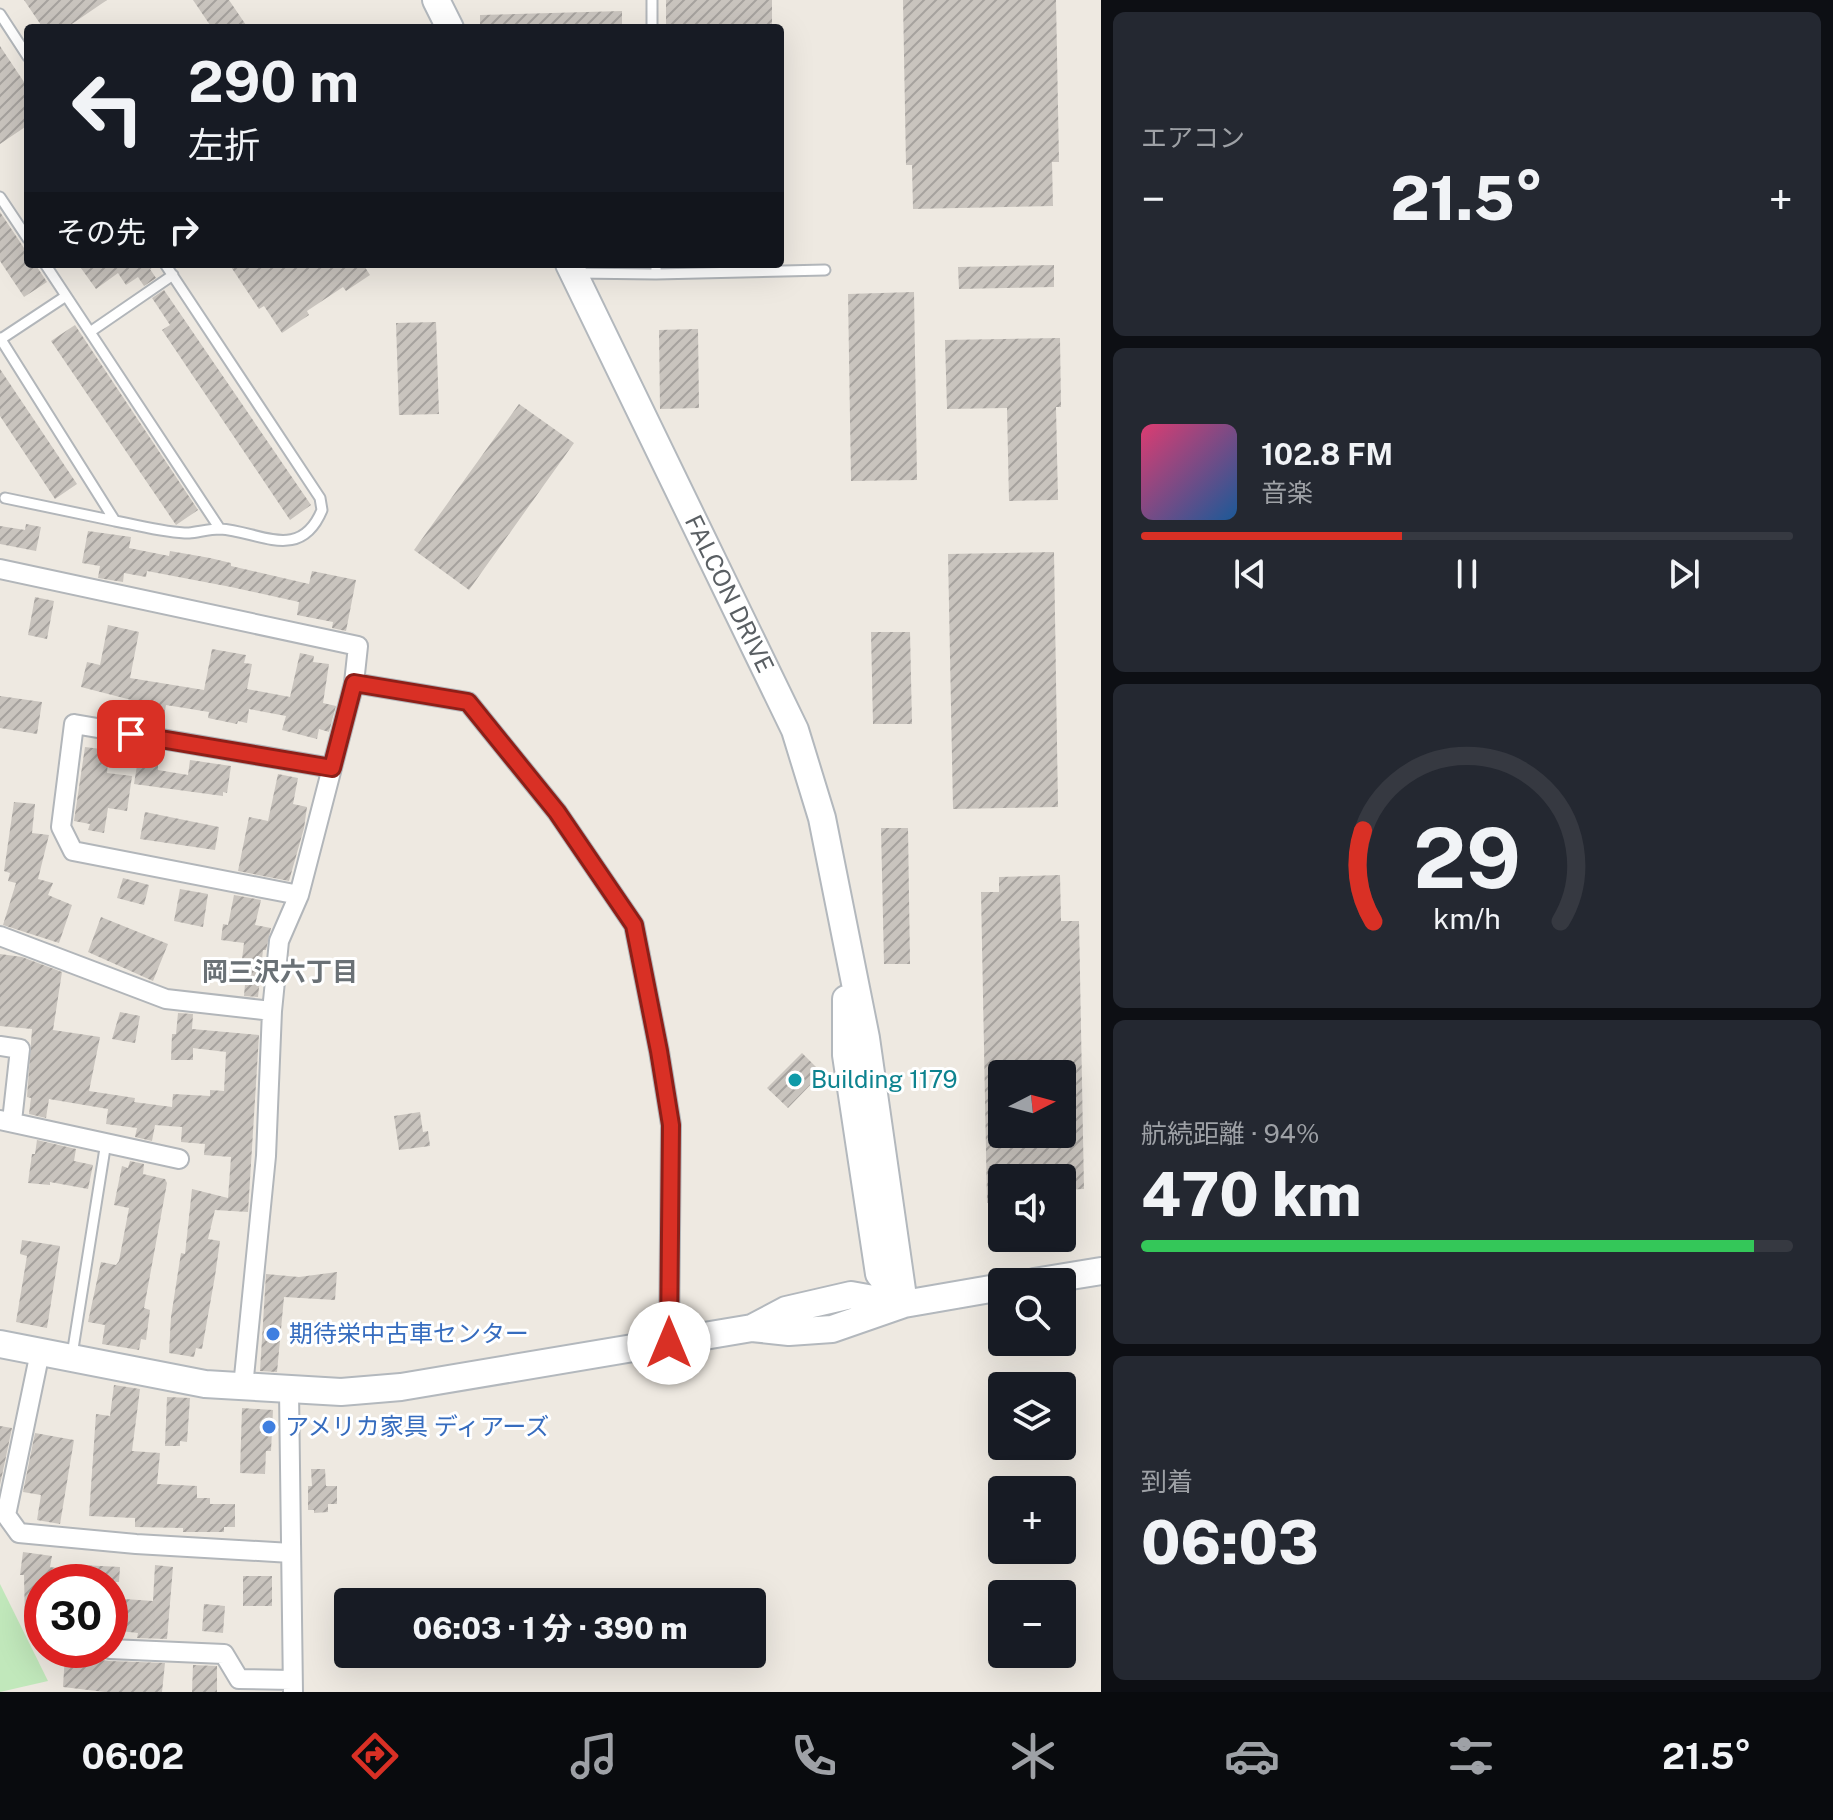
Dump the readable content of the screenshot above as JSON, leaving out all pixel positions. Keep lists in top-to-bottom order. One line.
{"streets":{"street":["FALCON DRIVE"]},"districts":["岡三沢六丁目"],"places":["Building 1179","期待栄中古車センター","アメリカ家具 ディアーズ"],"north":"right","page":{"tile":["エアコン",["航続距離 · 94%","470 km"],["到着","06:03"]],"turn":["290 m","左折"],"heat":["−","21.5°","+"],"then":"その先","song":["102.8 FM","音楽"],"map_buttons":["+","−"],"limit":"30","trip":"06:03 · 1 分 · 390 m","tabs":["06:02","21.5°"],"gauge":["29","km/h"]}}
